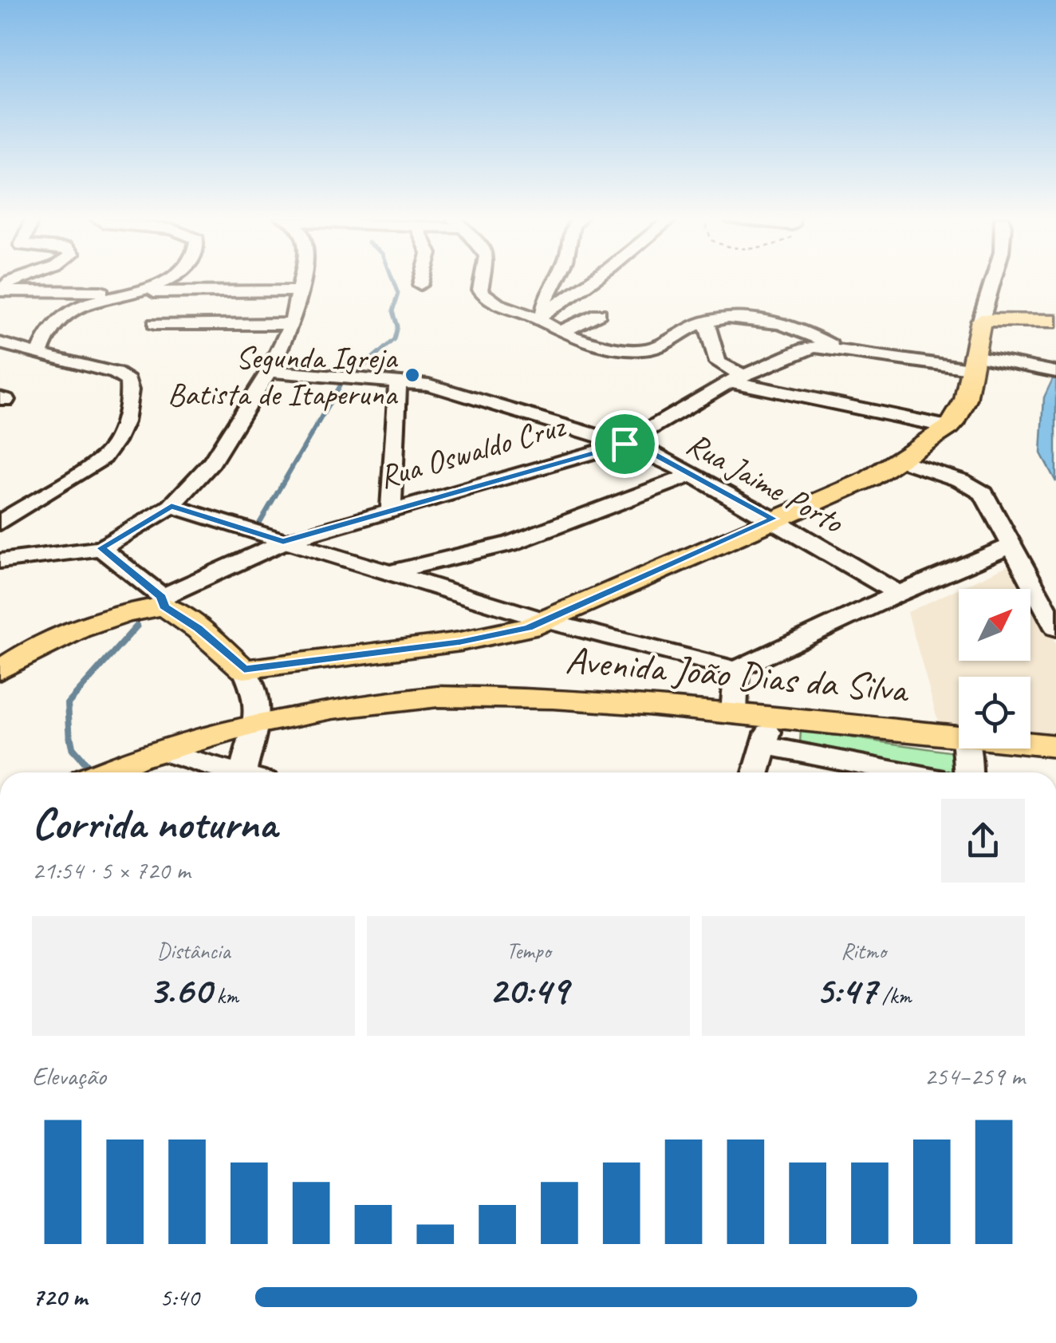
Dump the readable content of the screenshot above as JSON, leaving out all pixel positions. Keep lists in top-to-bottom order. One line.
{"streets":{"main road":["Rua Oswaldo Cruz","Avenida João Dias da Silva"],"street":["Rua Jaime Porto"]},"crossings":[["Rua Oswaldo Cruz","Rua Jaime Porto"]],"places":["Segunda Igreja Batista de Itaperuna"],"north":"top right","page":{"heading":["Corrida noturna","21:54 · 5 × 720 m"],"stats":[["Distância","3.60 km"],["Tempo","20:49"],["Ritmo","5:47 /km"]],"chart":["Elevação","254–259 m"],"list":[{"name":"720 m","note":"5:40"}]}}
